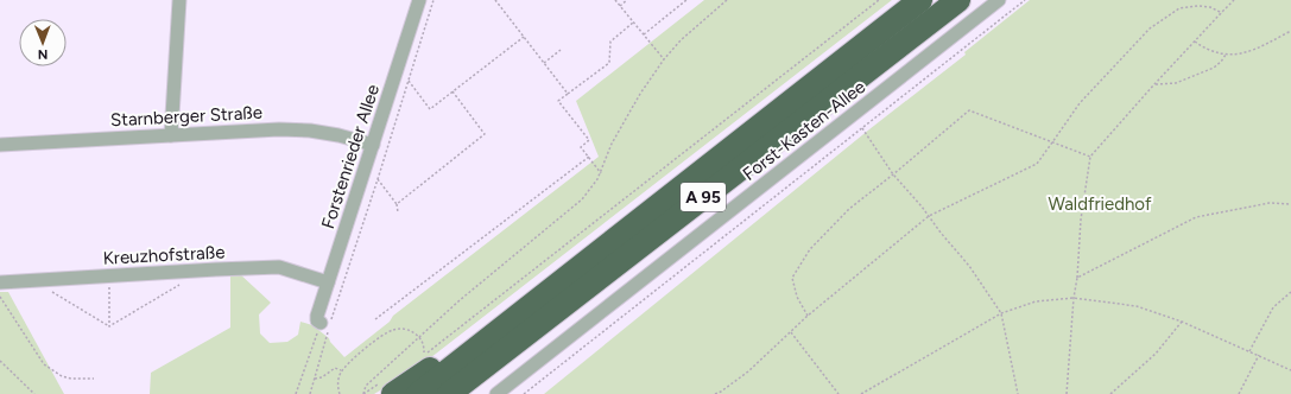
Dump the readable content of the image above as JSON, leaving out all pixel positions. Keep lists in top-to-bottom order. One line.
{"streets":{"highway":["A 95"],"street":["Starnberger Straße","Forst-Kasten-Allee","Forstenrieder Allee","Kreuzhofstraße"]},"crossings":[["Starnberger Straße","Forstenrieder Allee"],["Forstenrieder Allee","Kreuzhofstraße"]],"parks":["Waldfriedhof"],"north":"bottom"}
